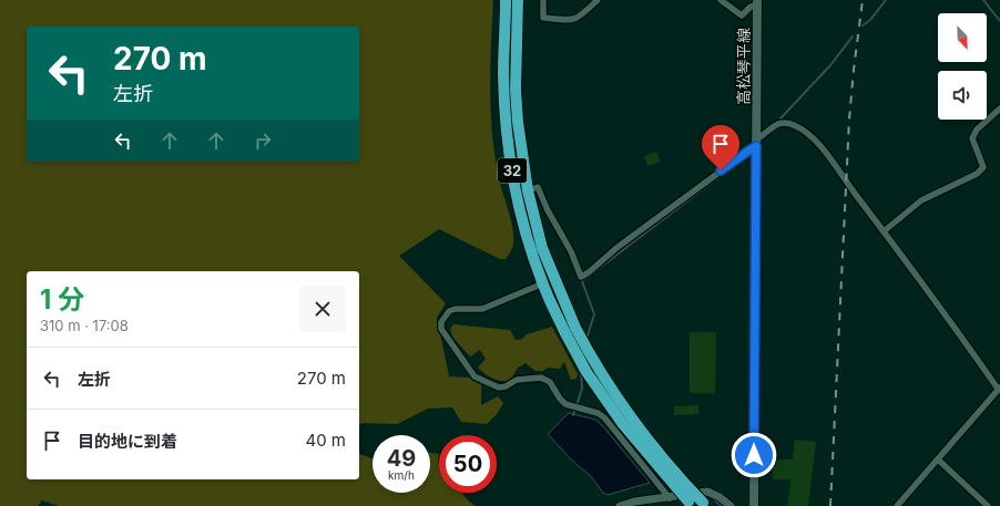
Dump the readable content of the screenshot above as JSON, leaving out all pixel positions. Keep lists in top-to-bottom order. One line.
{"streets":{"highway":["32"],"main road":["高松琴平線"]},"north":"bottom right","page":{"turn":["270 m","左折"],"heading":["1 分","310 m · 17:08"],"list":[{"name":"左折","value":"270 m"},{"name":"目的地に到着","value":"40 m"}],"speed":"49 km/h","limit":"50"}}
